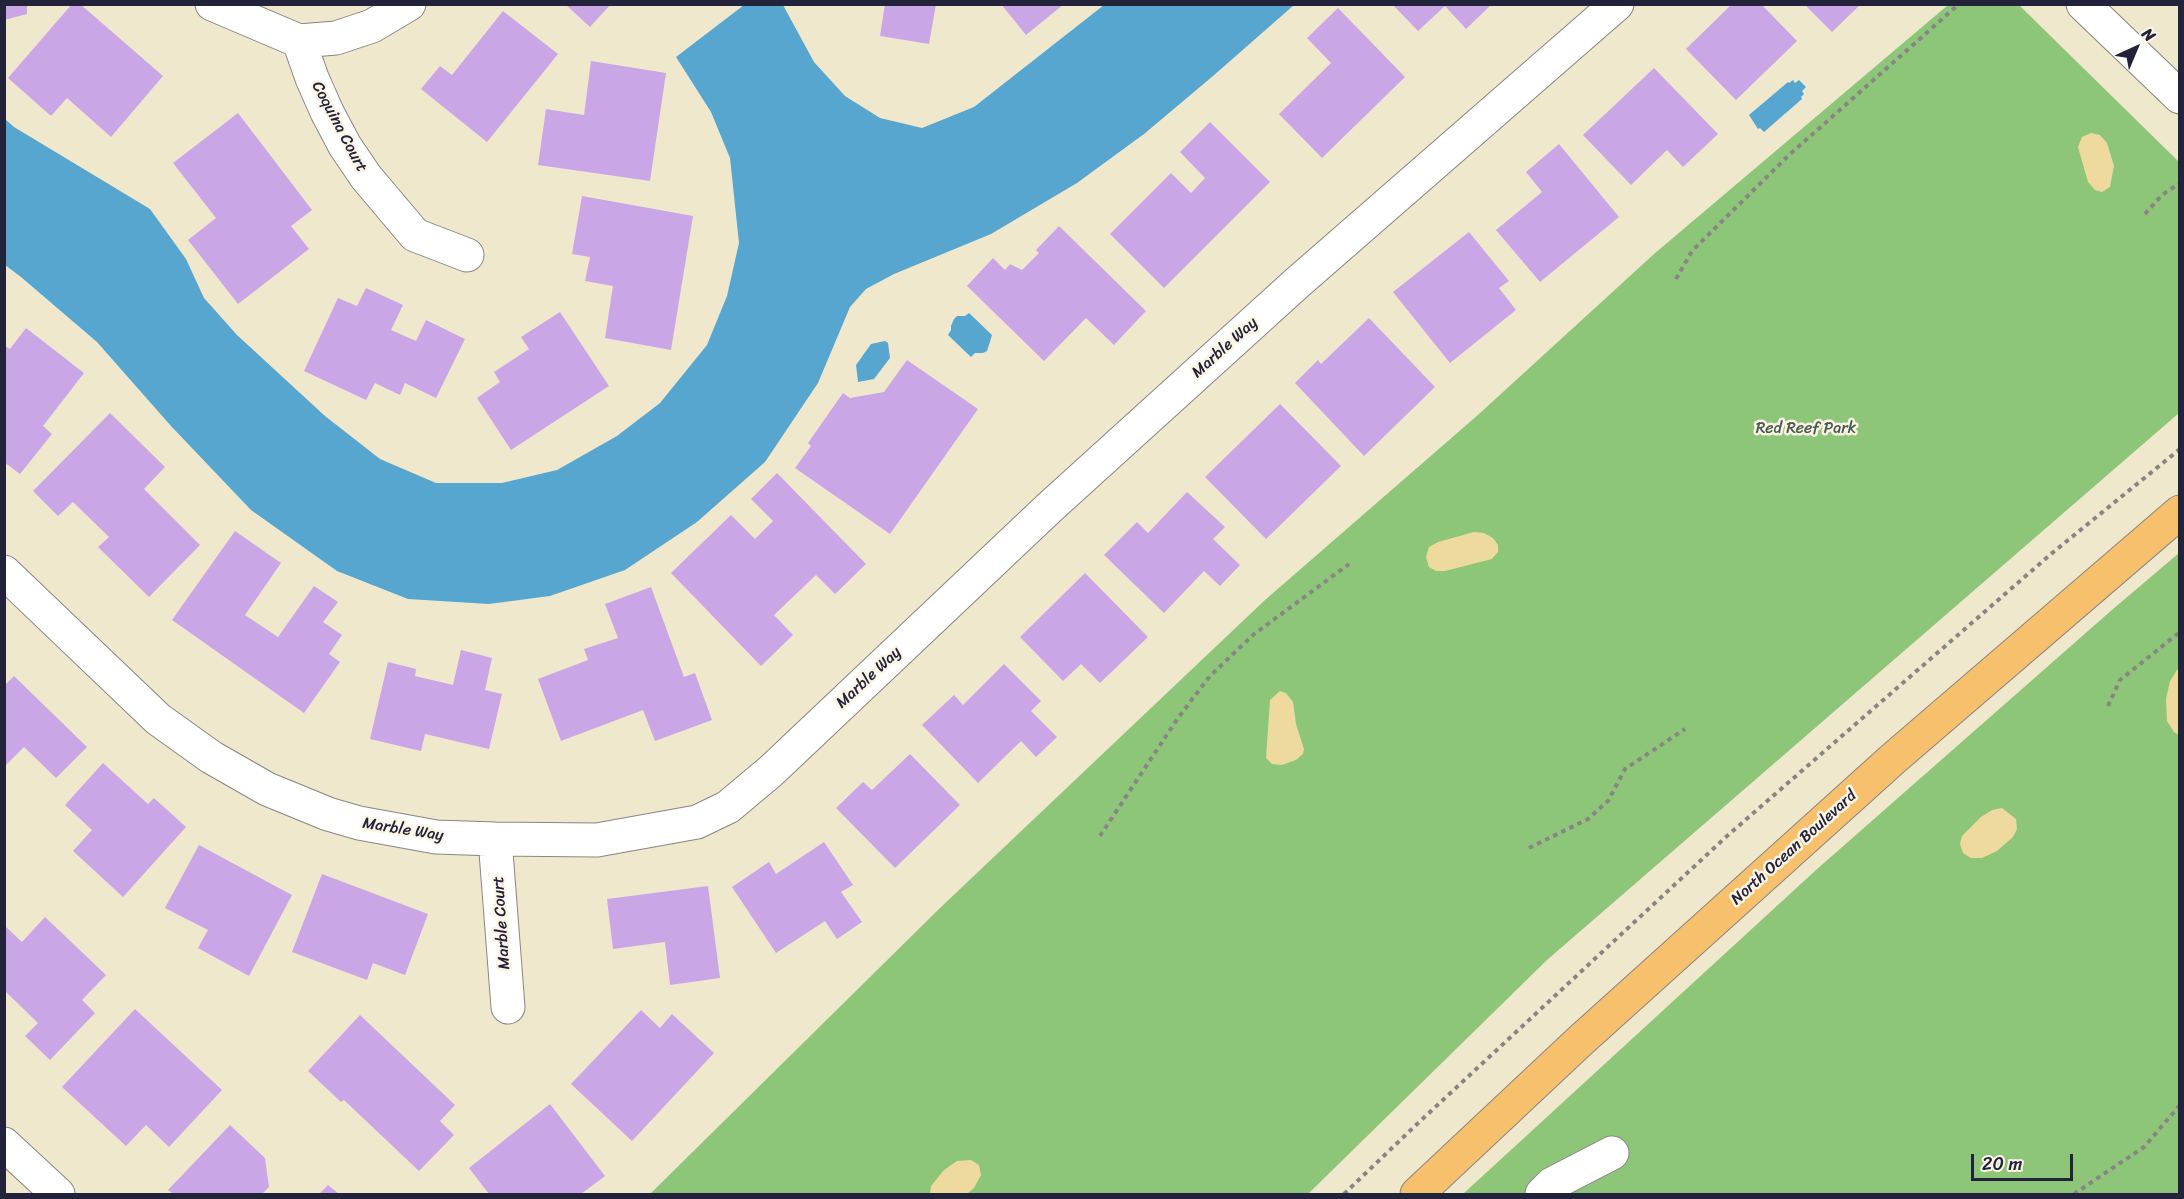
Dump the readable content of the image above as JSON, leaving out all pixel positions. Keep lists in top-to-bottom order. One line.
{"streets":{"main road":["North Ocean Boulevard"],"street":["Coquina Court","Marble Way","Marble Court"]},"crossings":[["Marble Way","Marble Court"]],"parks":["Red Reef Park"],"scale_bar":"20 m","north":"top right"}
